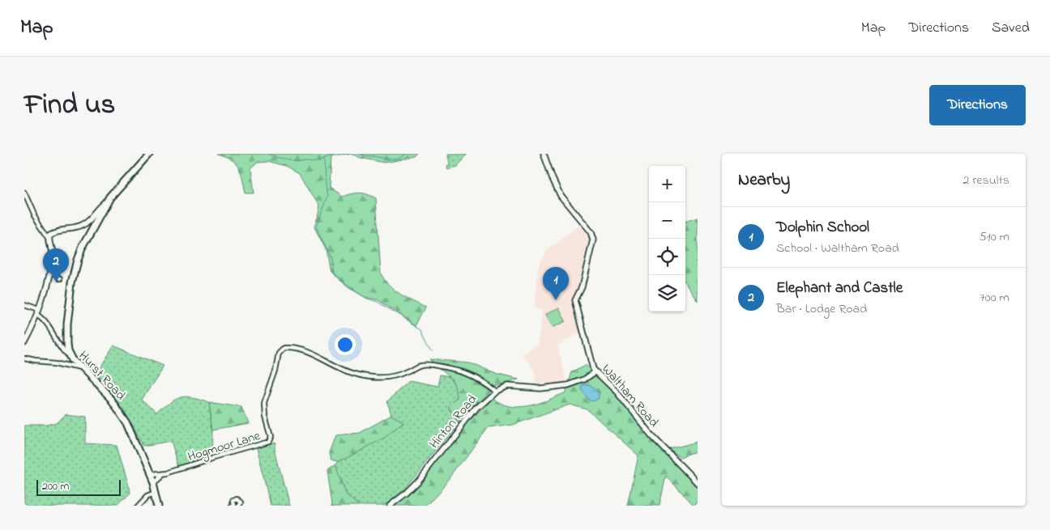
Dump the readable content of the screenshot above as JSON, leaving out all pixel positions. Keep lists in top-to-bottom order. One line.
{"streets":{"main road":["Hurst Road","Waltham Road","Hinton Road"],"street":["Hogmoor Lane"]},"crossings":[["Hurst Road","Hogmoor Lane"],["Waltham Road","Hinton Road"],["Hinton Road","Hogmoor Lane"]],"scale_bar":"200 m","page":{"header":"Map","nav":["Map","Directions","Saved"],"title":"Find us","buttons":"Directions","heading":["Nearby","2 results"],"map_buttons":["+","−"],"list":[{"mark":"1","name":"Dolphin School","note":"School · Waltham Road","value":"510 m"},{"mark":"2","name":"Elephant and Castle","note":"Bar · Lodge Road","value":"700 m"}],"pins":["2","1"],"scale":"200 m"}}
